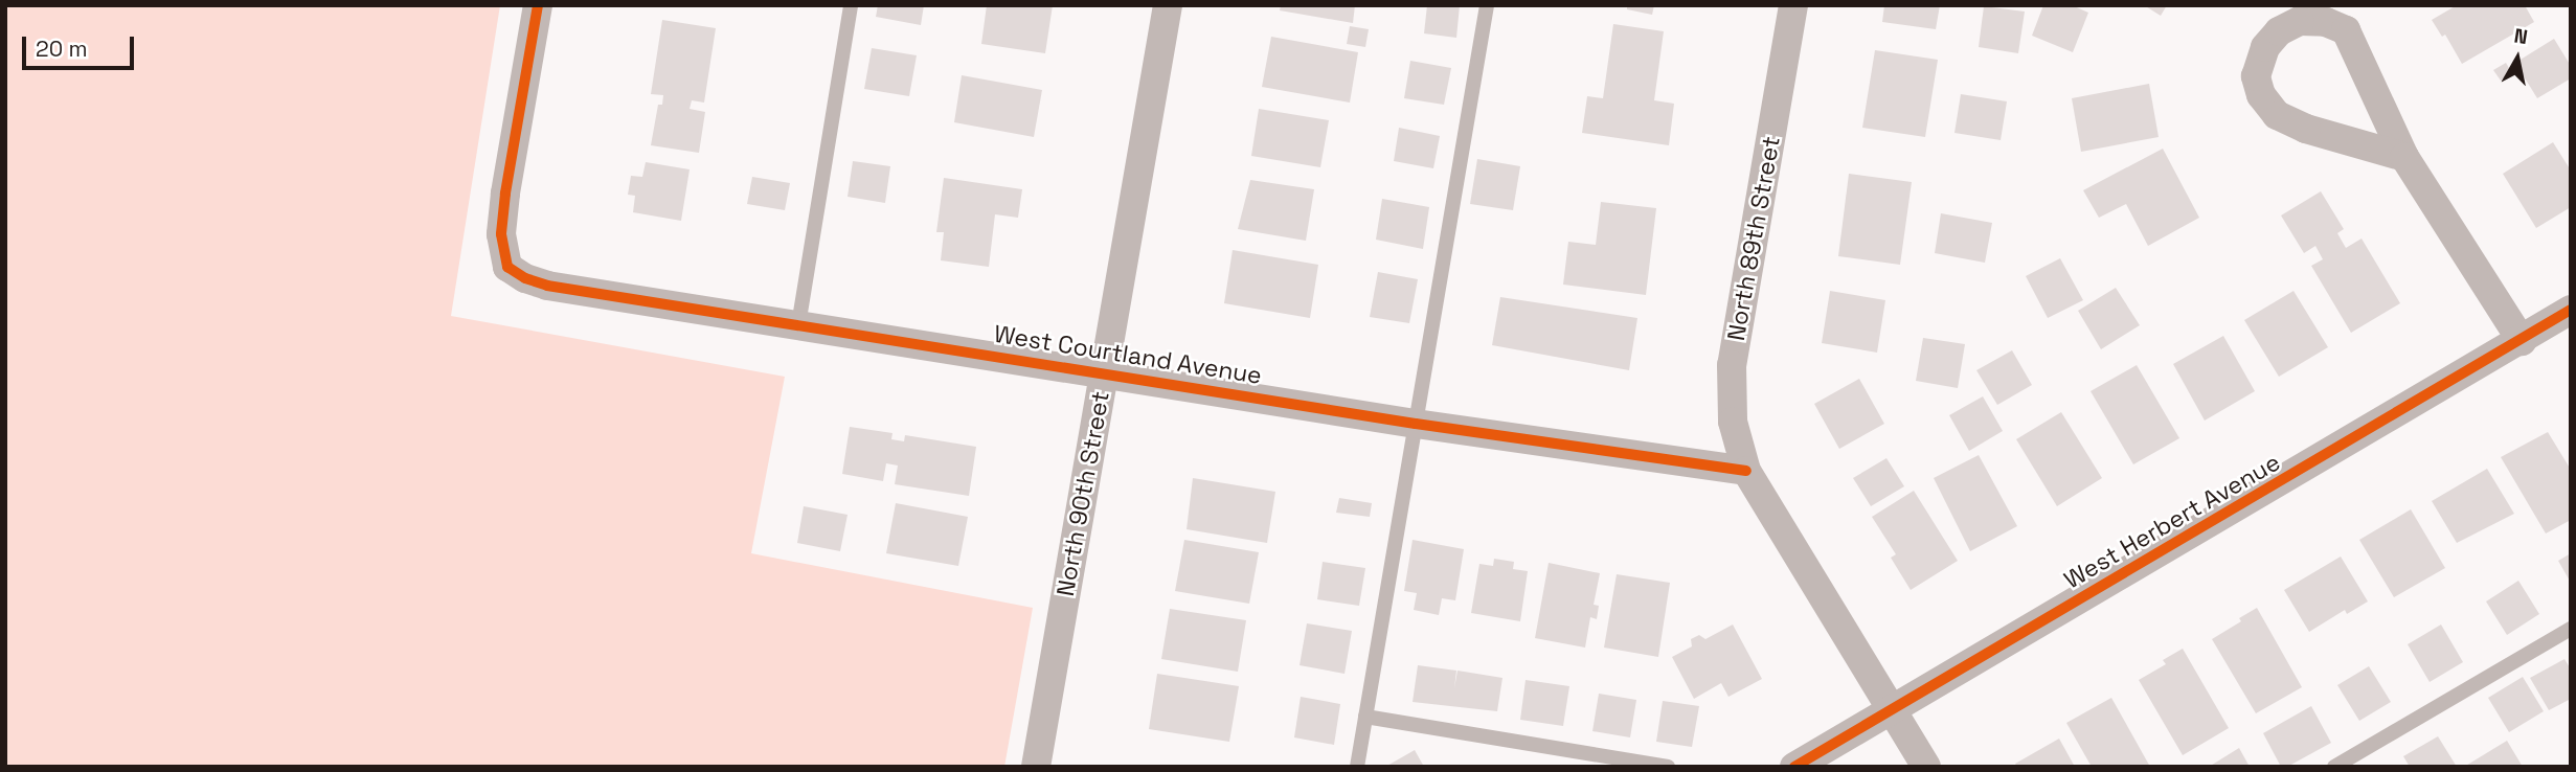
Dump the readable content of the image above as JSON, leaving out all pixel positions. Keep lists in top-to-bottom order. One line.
{"streets":{"street":["North 89th Street","West Courtland Avenue","North 90th Street","West Herbert Avenue"]},"crossings":[["North 89th Street","West Courtland Avenue"],["West Courtland Avenue","North 90th Street"]],"scale_bar":"20 m","north":"top"}
